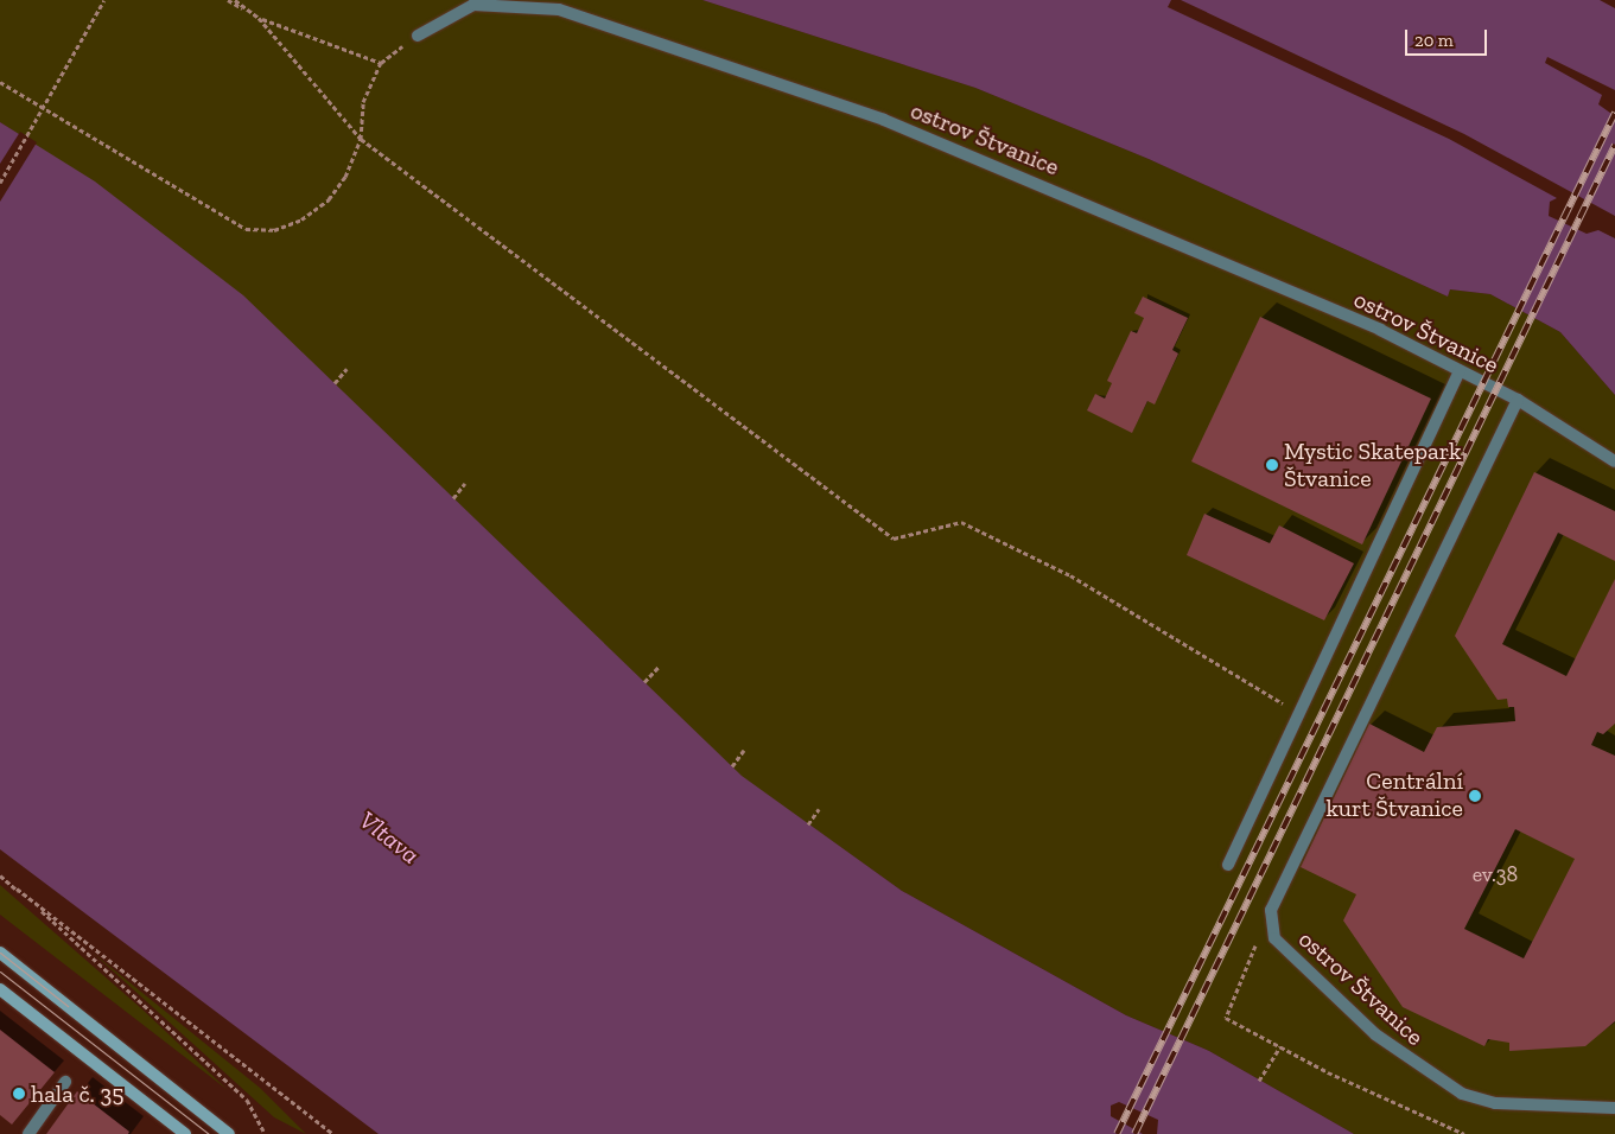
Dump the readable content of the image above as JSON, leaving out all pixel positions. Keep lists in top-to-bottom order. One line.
{"streets":{"lane":["ostrov Štvanice"]},"water":["Vltava"],"places":["Mystic Skatepark Štvanice","Centrální kurt Štvanice","hala č. 35"],"house_numbers":["ev.38"],"scale_bar":"20 m"}
